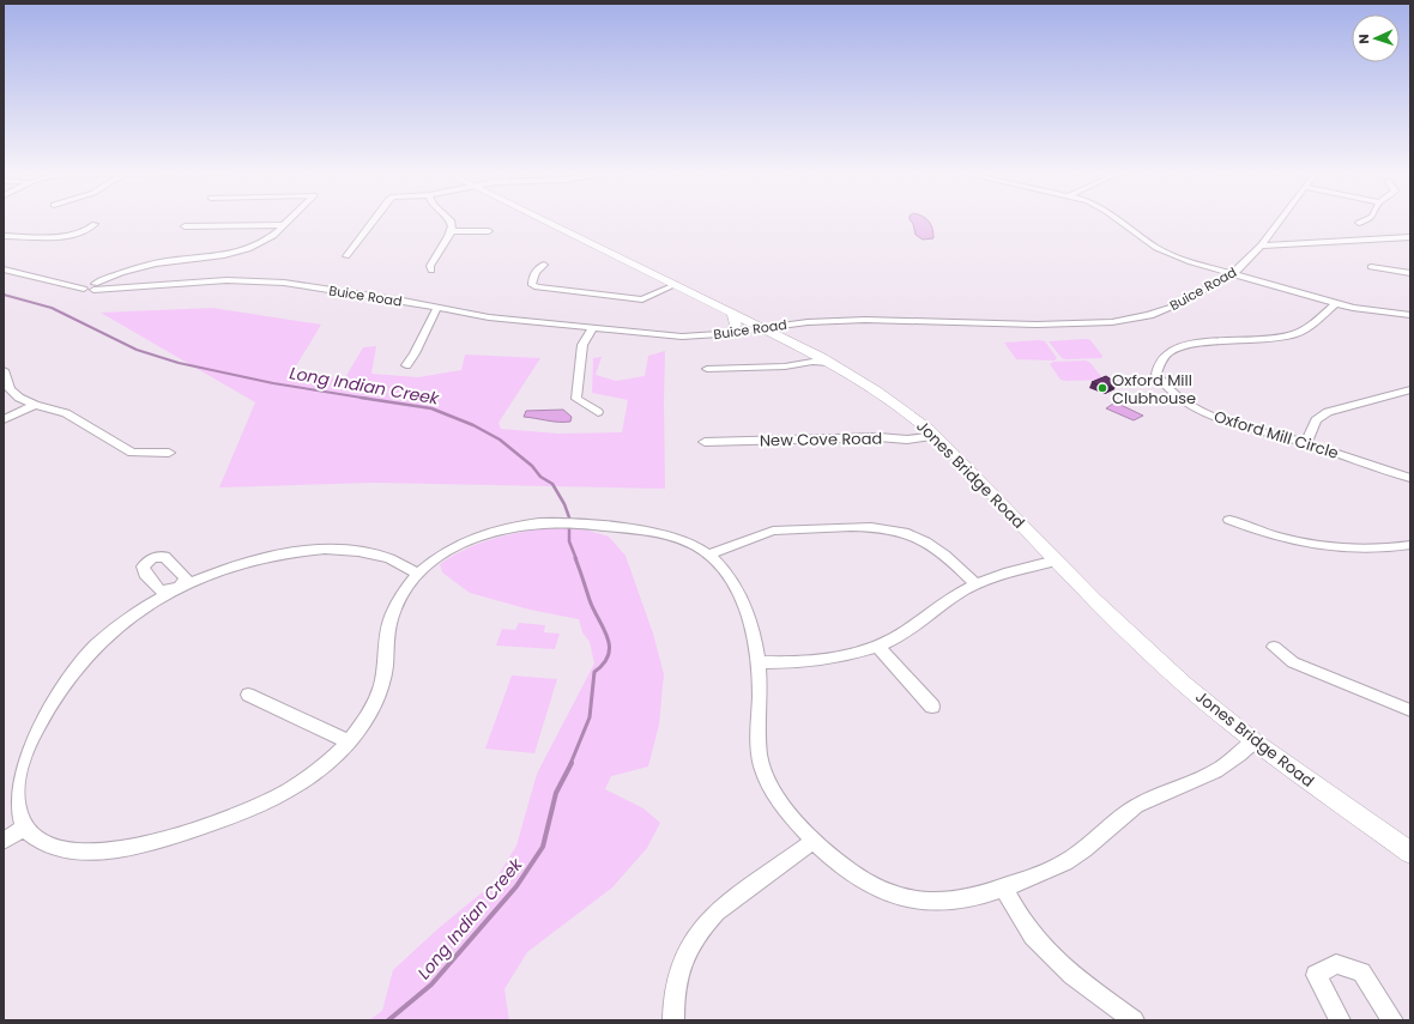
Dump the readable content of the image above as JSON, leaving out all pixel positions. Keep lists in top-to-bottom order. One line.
{"streets":{"main road":["Jones Bridge Road"],"street":["Buice Road","Oxford Mill Circle","New Cove Road"]},"crossings":[["Buice Road","Jones Bridge Road"],["New Cove Road","Jones Bridge Road"]],"water":["Long Indian Creek"],"places":["Oxford Mill Clubhouse"],"north":"left"}
